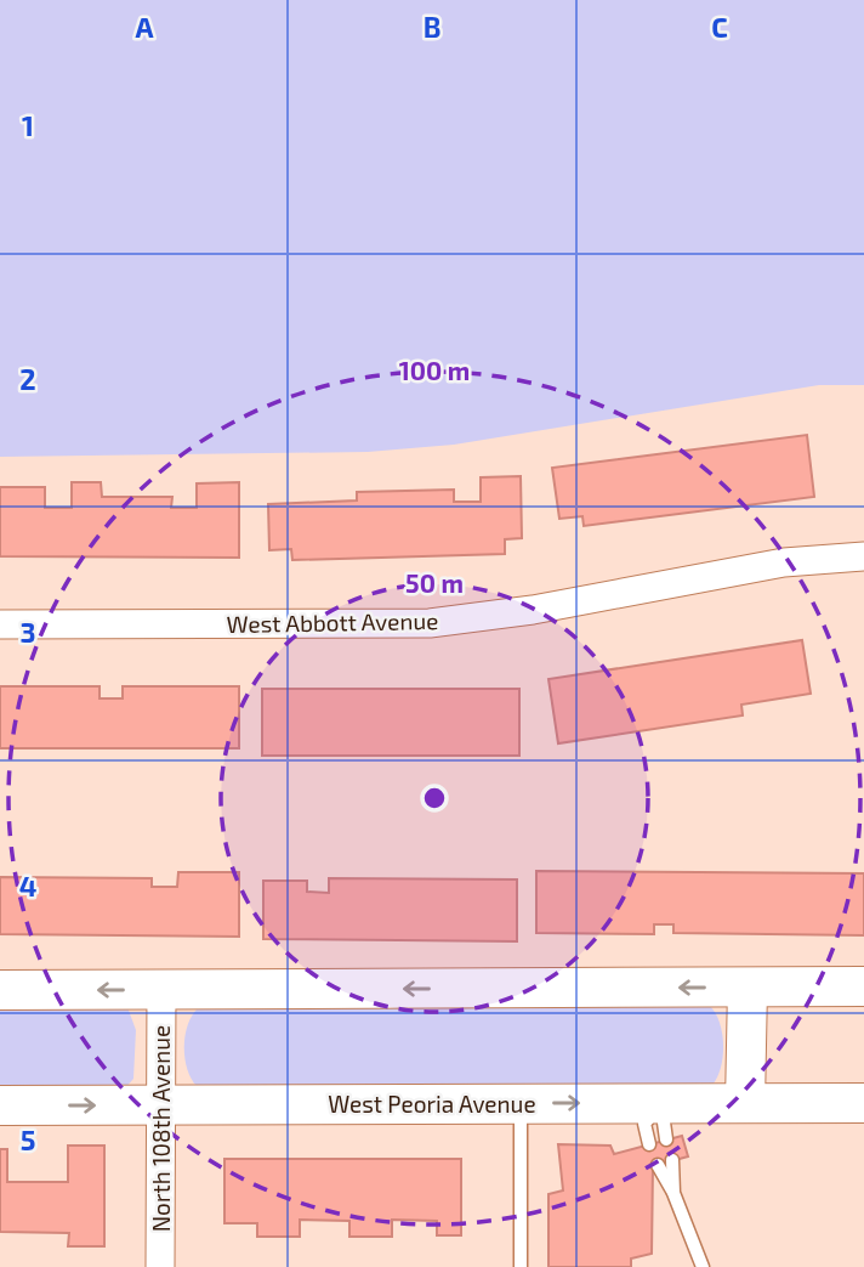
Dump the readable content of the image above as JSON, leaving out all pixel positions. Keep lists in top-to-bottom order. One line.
{"streets":{"street":["West Abbott Avenue","West Peoria Avenue","North 108th Avenue"]},"crossings":[["West Peoria Avenue","North 108th Avenue"]],"grid":{"columns":["A","B","C"],"rows":["1","2","3","4","5"]},"rings":["100 m","50 m"]}
